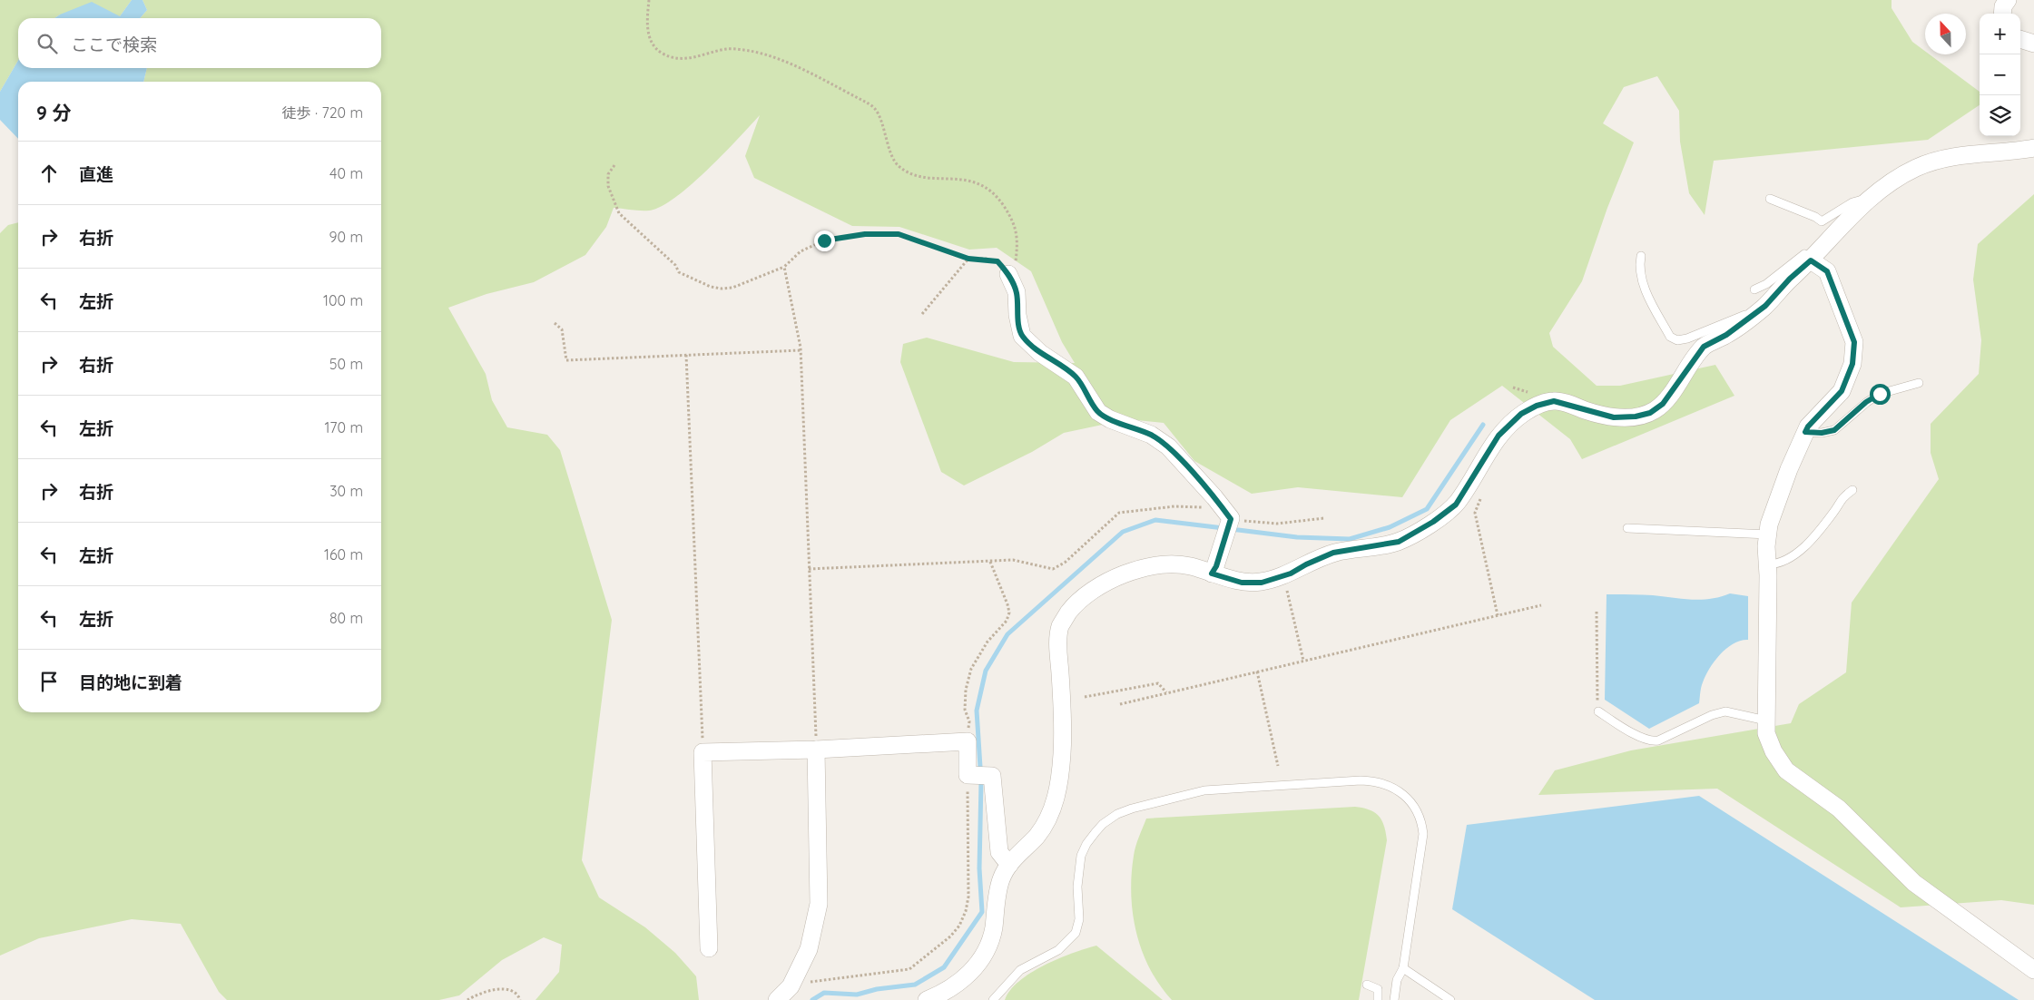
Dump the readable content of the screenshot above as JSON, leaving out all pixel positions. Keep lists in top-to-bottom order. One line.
{"north":"top","page":{"map_buttons":["+","−"],"search":"ここで検索","heading":["9 分","徒歩 · 720 m"],"list":[["直進","40 m"],["右折","90 m"],["左折","100 m"],["右折","50 m"],["左折","170 m"],["右折","30 m"],["左折","160 m"],["左折","80 m"],"目的地に到着"]}}
